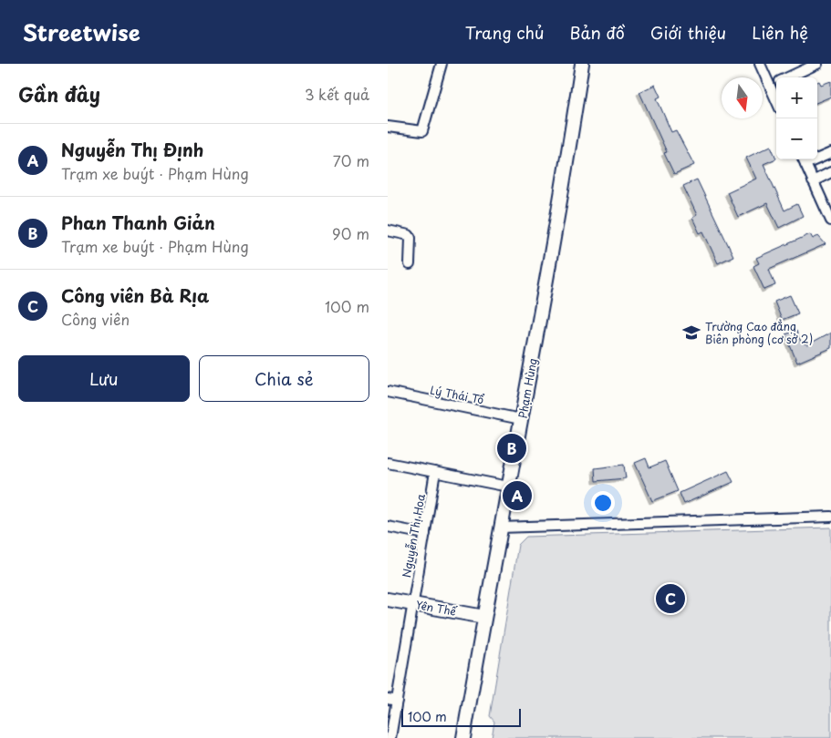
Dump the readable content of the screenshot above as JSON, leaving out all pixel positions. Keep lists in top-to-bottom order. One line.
{"streets":{"street":["Phạm Hùng","Lý Thái Tổ","Nguyễn Thị Hoa","Yên Thế"]},"crossings":[["Phạm Hùng","Lý Thái Tổ"],["Phạm Hùng","Yên Thế"],["Nguyễn Thị Hoa","Yên Thế"]],"places":{"school or university":["Trường Cao đẳng Biên phòng (cơ sở 2)"]},"scale_bar":"100 m","north":"bottom","page":{"header":"Streetwise","nav":["Trang chủ","Bản đồ","Giới thiệu","Liên hệ"],"heading":["Gần đây","3 kết quả"],"map_buttons":["+","−"],"list":[{"mark":"A","name":"Nguyễn Thị Định","note":"Trạm xe buýt · Phạm Hùng","value":"70 m"},{"mark":"B","name":"Phan Thanh Giản","note":"Trạm xe buýt · Phạm Hùng","value":"90 m"},{"mark":"C","name":"Công viên Bà Rịa","note":"Công viên","value":"100 m"}],"buttons":["Lưu","Chia sẻ"],"pins":["B","A","C"],"scale":"100 m"}}
